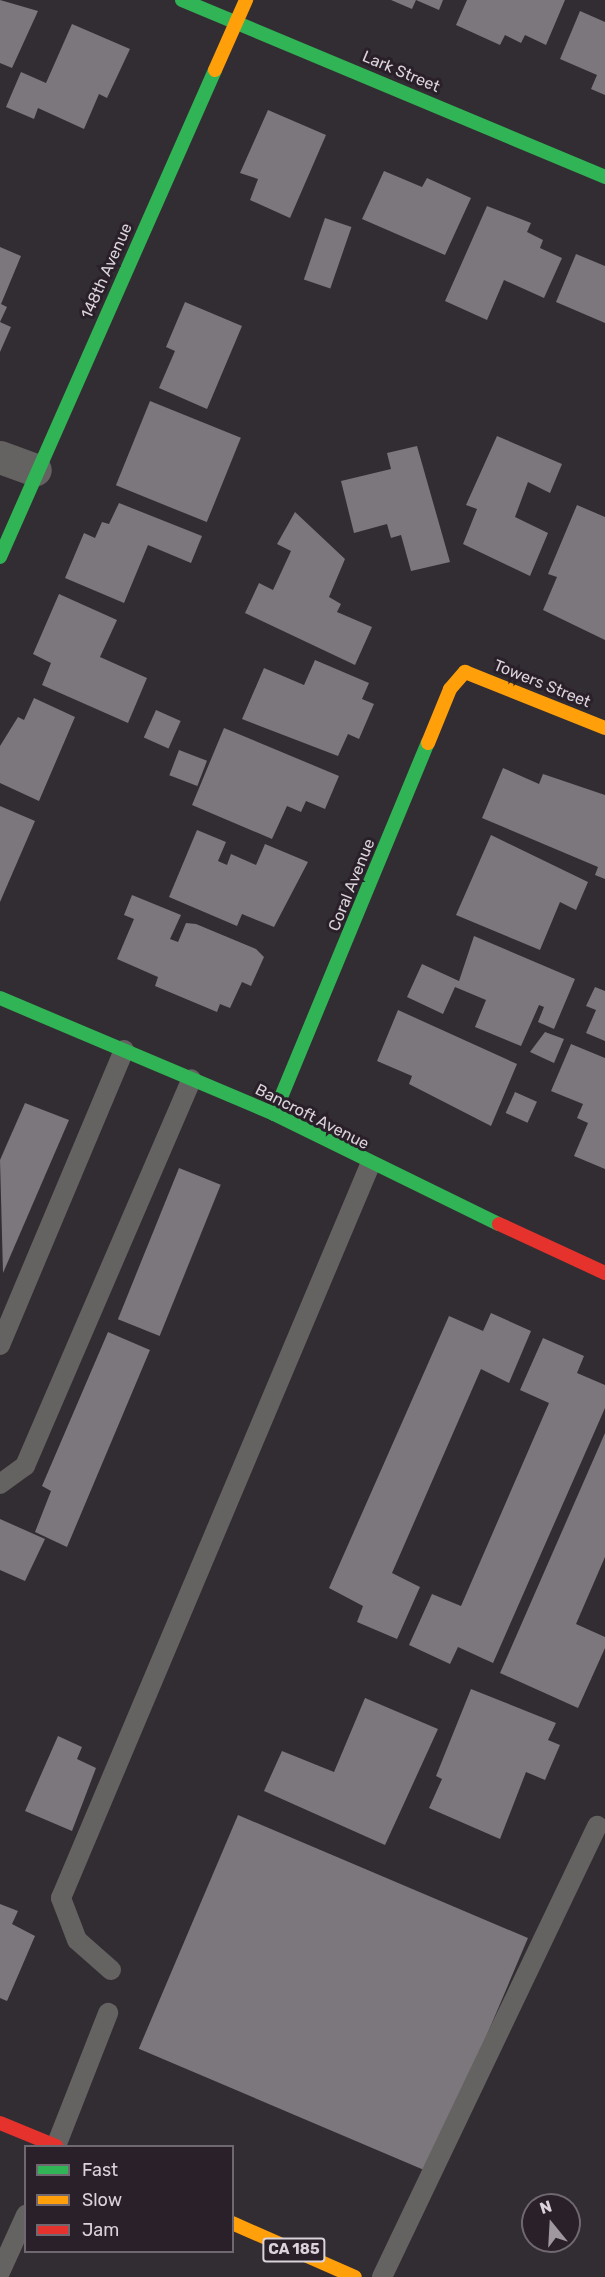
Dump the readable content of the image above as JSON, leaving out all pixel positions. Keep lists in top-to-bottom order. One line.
{"streets":{"street":["Lark Street","148th Avenue","Towers Street","Coral Avenue","Bancroft Avenue","CA 185"]},"crossings":[["Lark Street","148th Avenue"],["Towers Street","Coral Avenue"],["Coral Avenue","Bancroft Avenue"]],"legend":["Fast","Slow","Jam"],"north":"top"}
